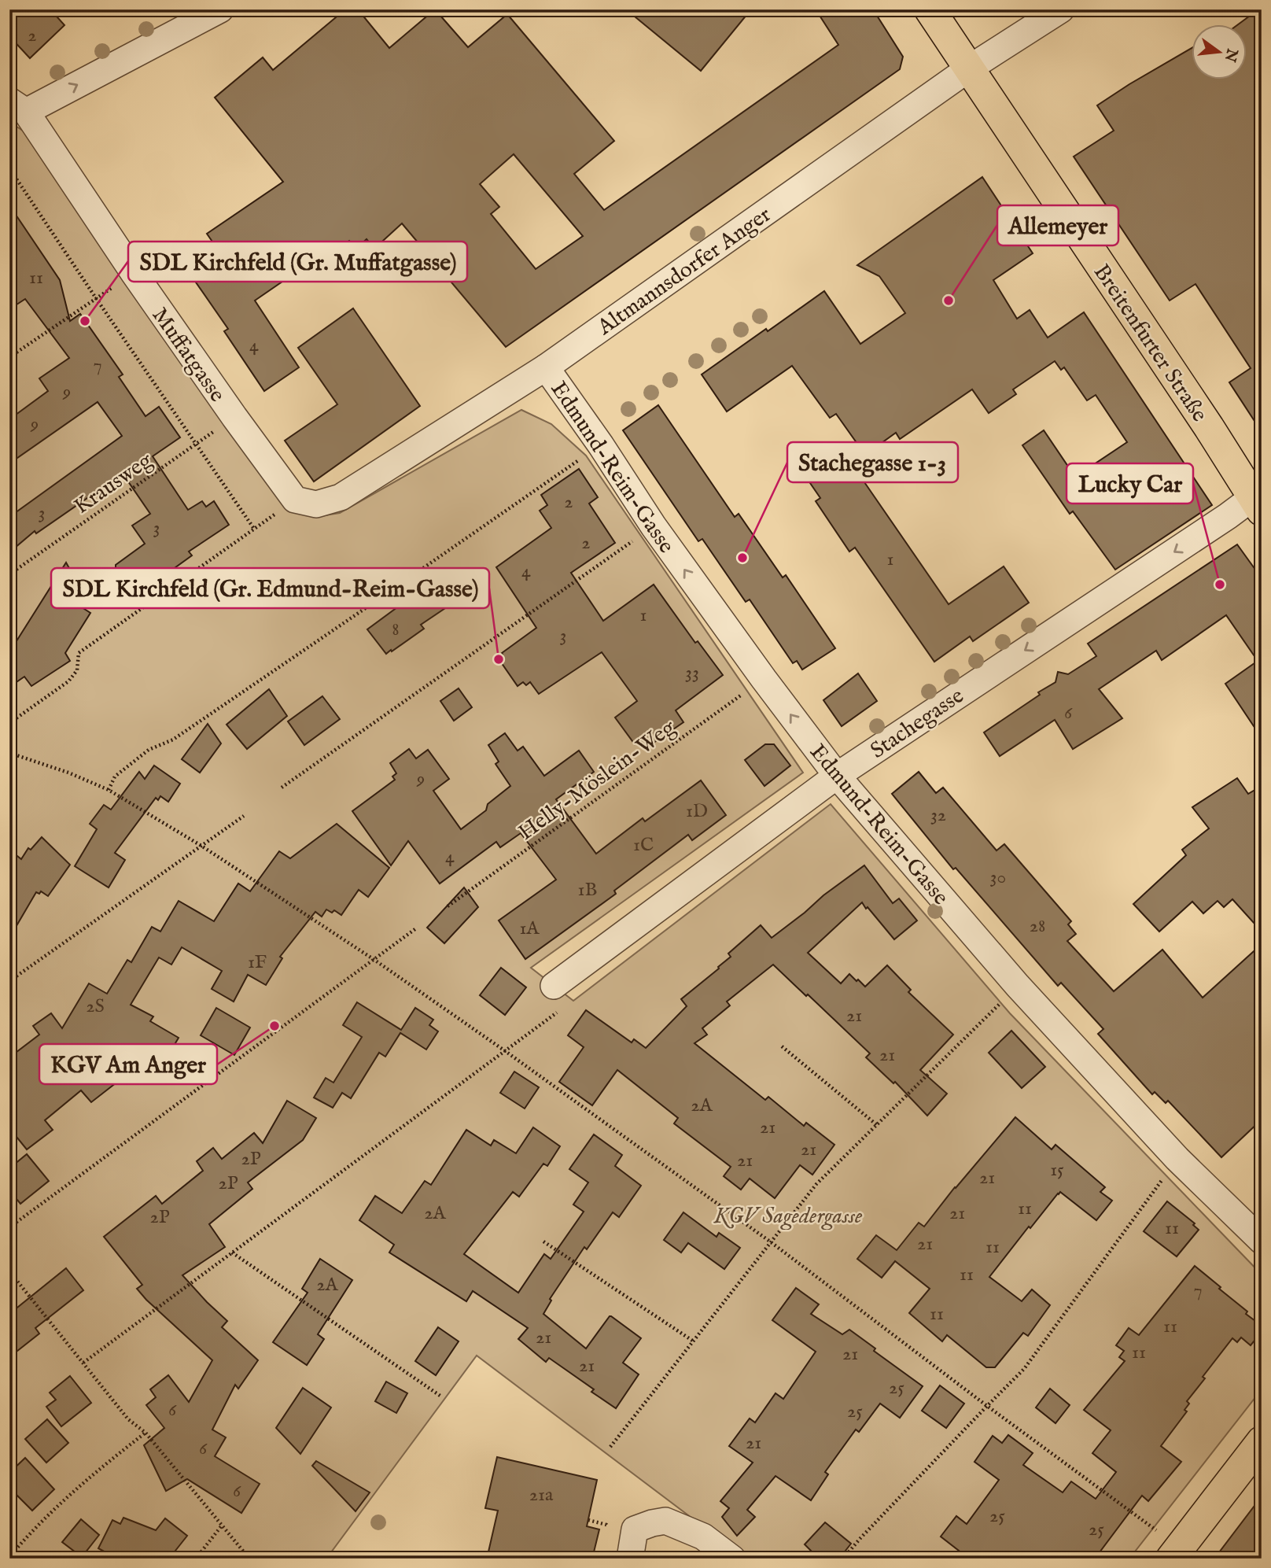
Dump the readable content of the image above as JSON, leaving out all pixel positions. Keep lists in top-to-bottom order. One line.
{"streets":{"main road":["Breitenfurter Straße"],"street":["Altmannsdorfer Anger","Muffatgasse","Edmund-Reim-Gasse","Stachegasse"],"path":["Krausweg","Helly-Möslein-Weg"]},"crossings":[["Altmannsdorfer Anger","Breitenfurter Straße"],["Altmannsdorfer Anger","Muffatgasse"],["Altmannsdorfer Anger","Edmund-Reim-Gasse"],["Breitenfurter Straße","Stachegasse"],["Muffatgasse","Krausweg"],["Edmund-Reim-Gasse","Stachegasse"],["Edmund-Reim-Gasse","Helly-Möslein-Weg"]],"one_way":["Stachegasse"],"parks":["KGV Sagedergasse"],"places":["Allemeyer","SDL Kirchfeld (Gr. Muffatgasse)","Stachegasse 1-3","Lucky Car","SDL Kirchfeld (Gr. Edmund-Reim-Gasse)","KGV Am Anger"],"house_numbers":["2","11","4","7","9","9","2","3","3","2","1","4","1","8","3","33","6","9","1D","32","1C","4","30","1B","28","1A","1F","2S","21","21","2A","21","21","2P","21","15","21","2P","11","2A","21","2P","11","21","11","11","2A","7","11","11","21","11","21","21","25","6","25","21","6","6","21a","25","25"],"north":"right"}
